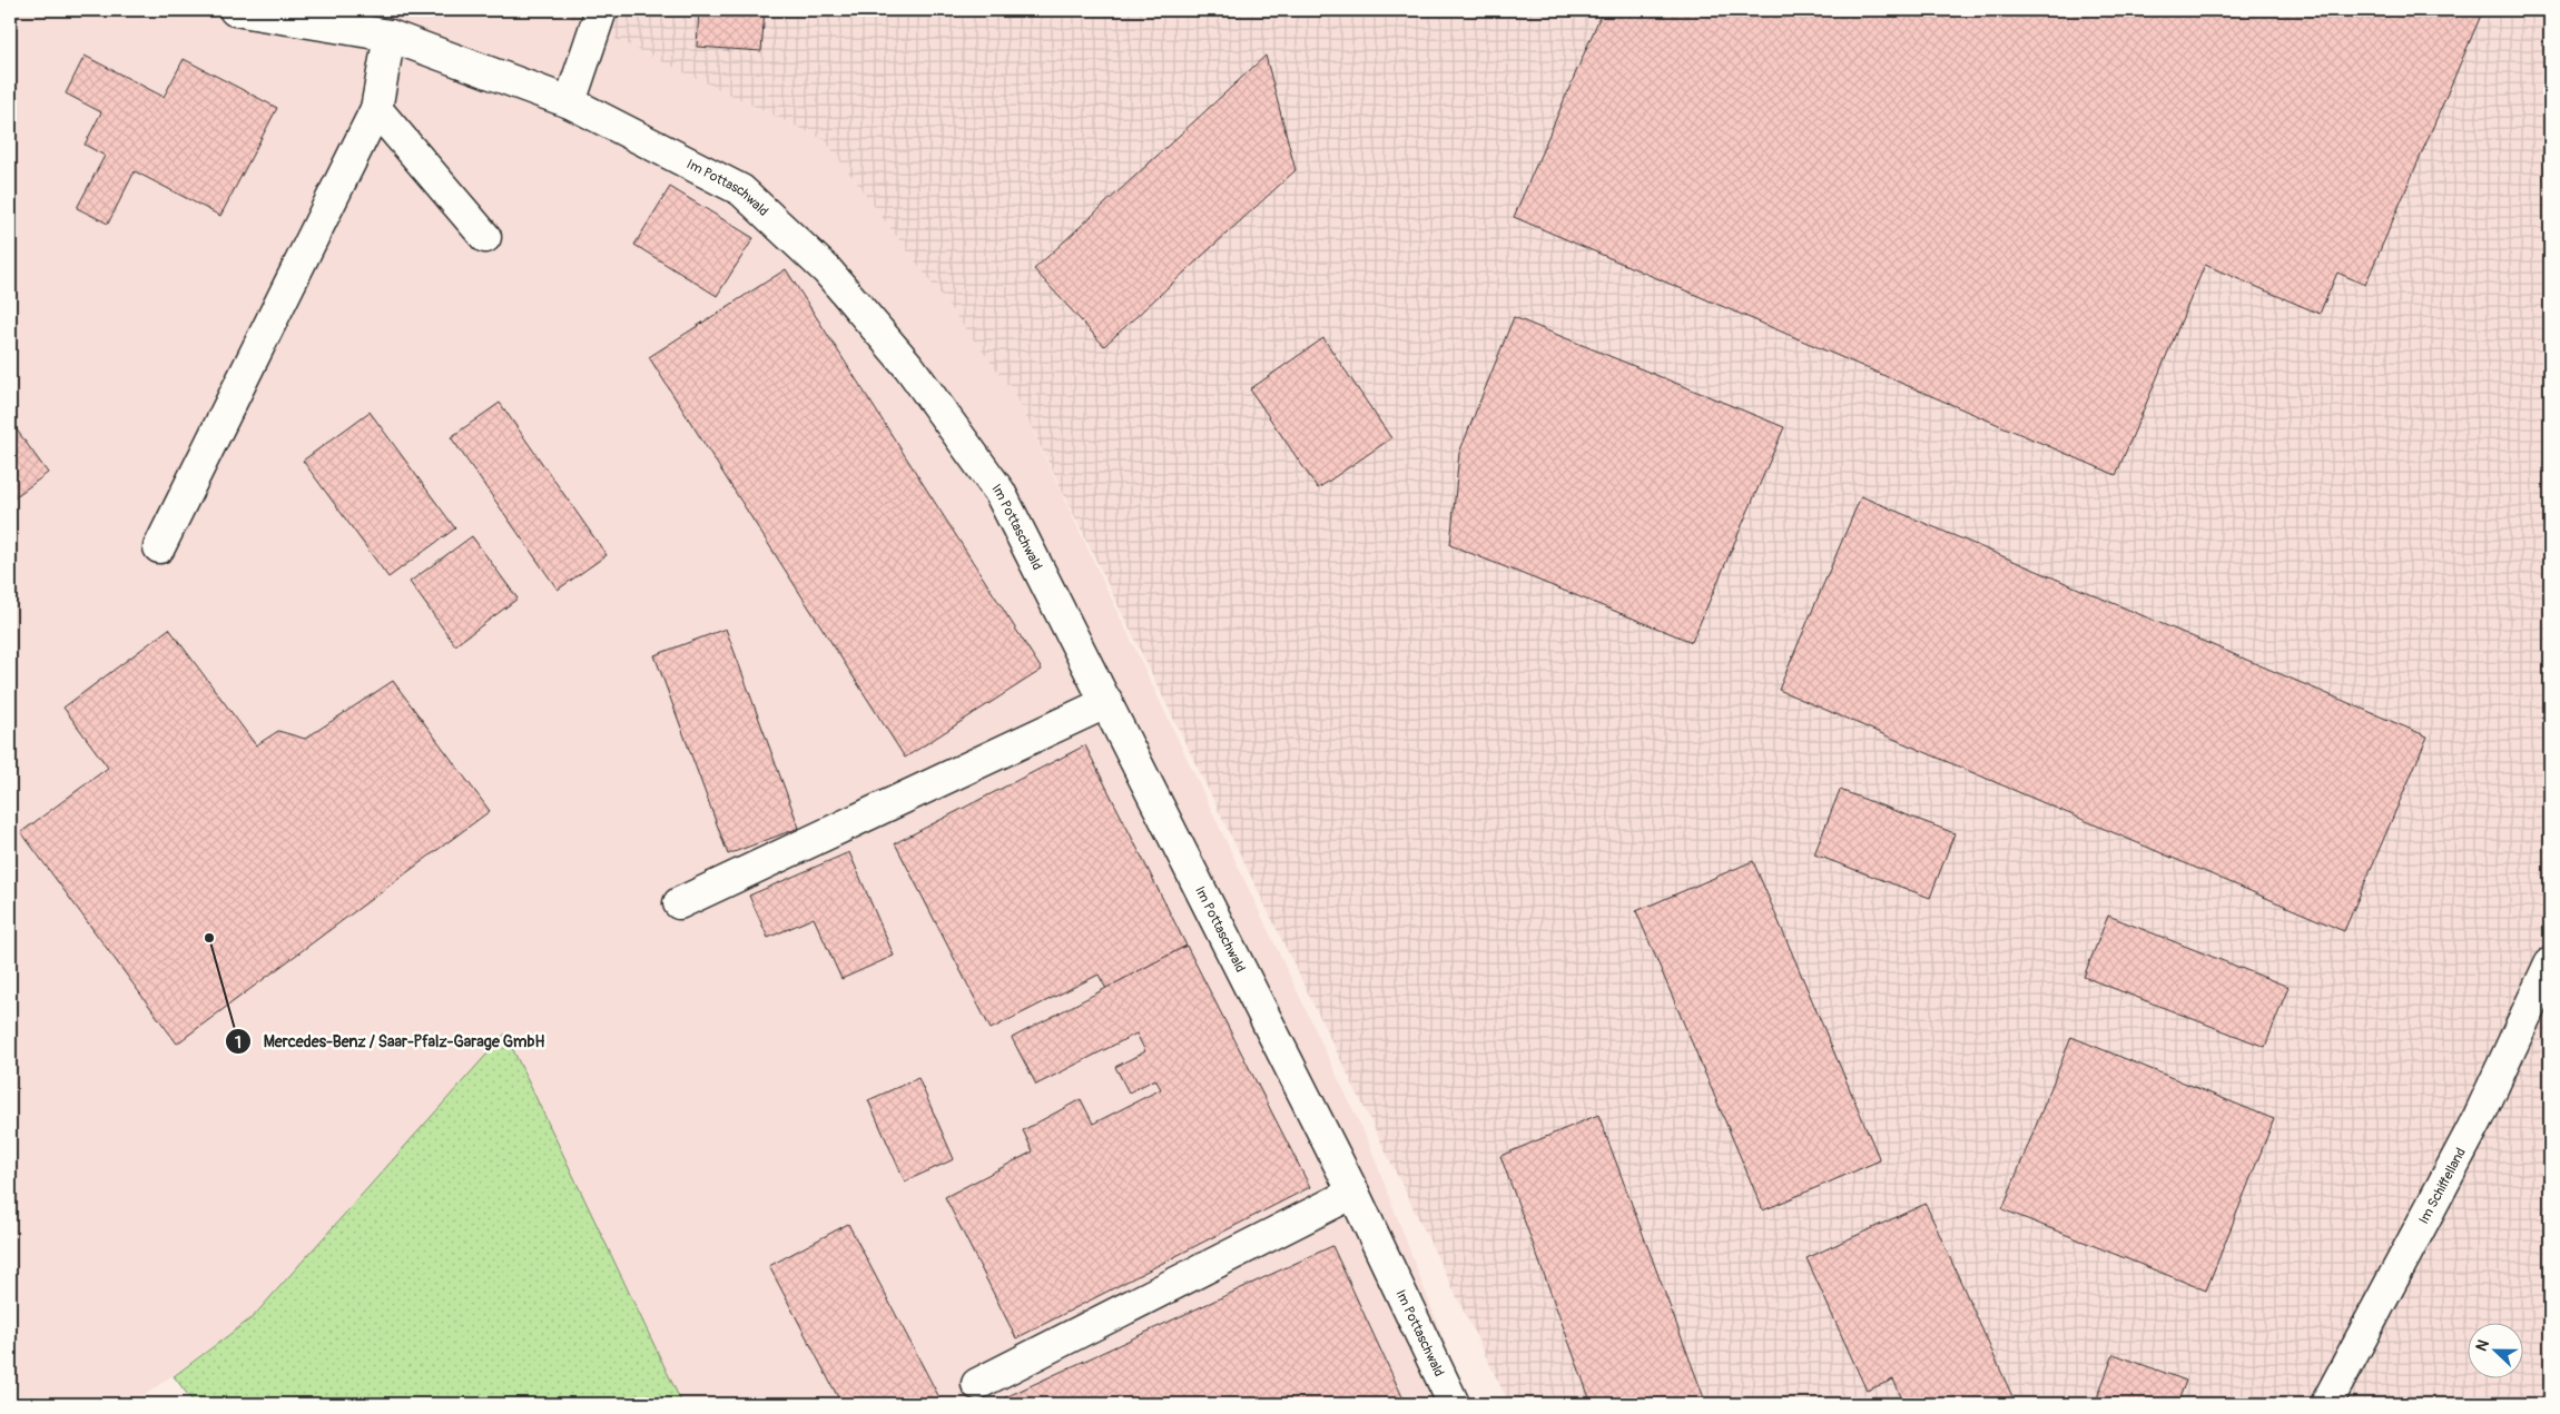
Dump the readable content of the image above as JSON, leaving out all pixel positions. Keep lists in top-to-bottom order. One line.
{"streets":{"street":["Im Pottaschwald","Im Schiffelland"]},"places":["Mercedes-Benz / Saar-Pfalz-Garage GmbH"],"north":"left"}
